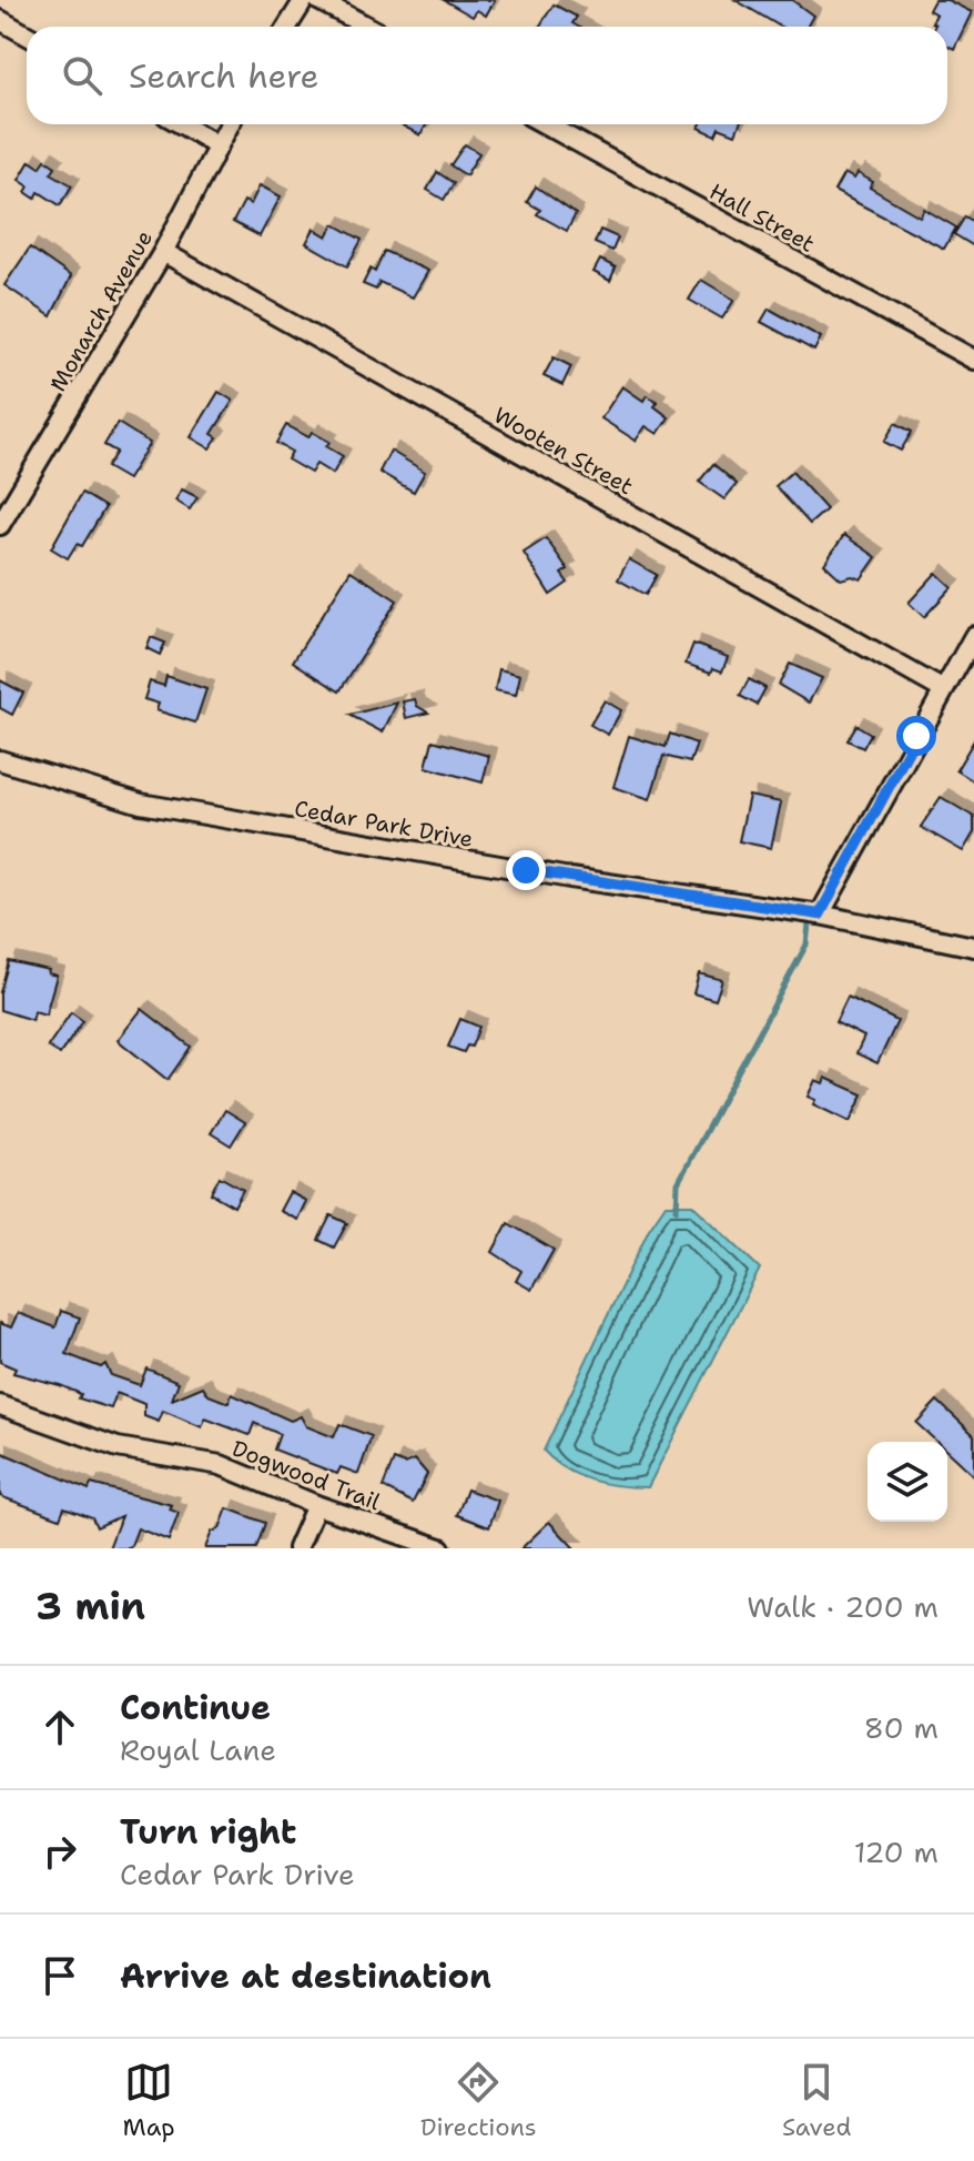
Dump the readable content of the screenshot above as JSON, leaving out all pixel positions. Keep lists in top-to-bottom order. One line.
{"streets":{"street":["Hall Street","Monarch Avenue","Wooten Street","Cedar Park Drive","Dogwood Trail"]},"crossings":[["Monarch Avenue","Wooten Street"]],"page":{"search":"Search here","heading":["3 min","Walk · 200 m"],"list":[["Continue","Royal Lane","80 m"],["Turn right","Cedar Park Drive","120 m"],"Arrive at destination"],"nav":["Map","Directions","Saved"]}}
